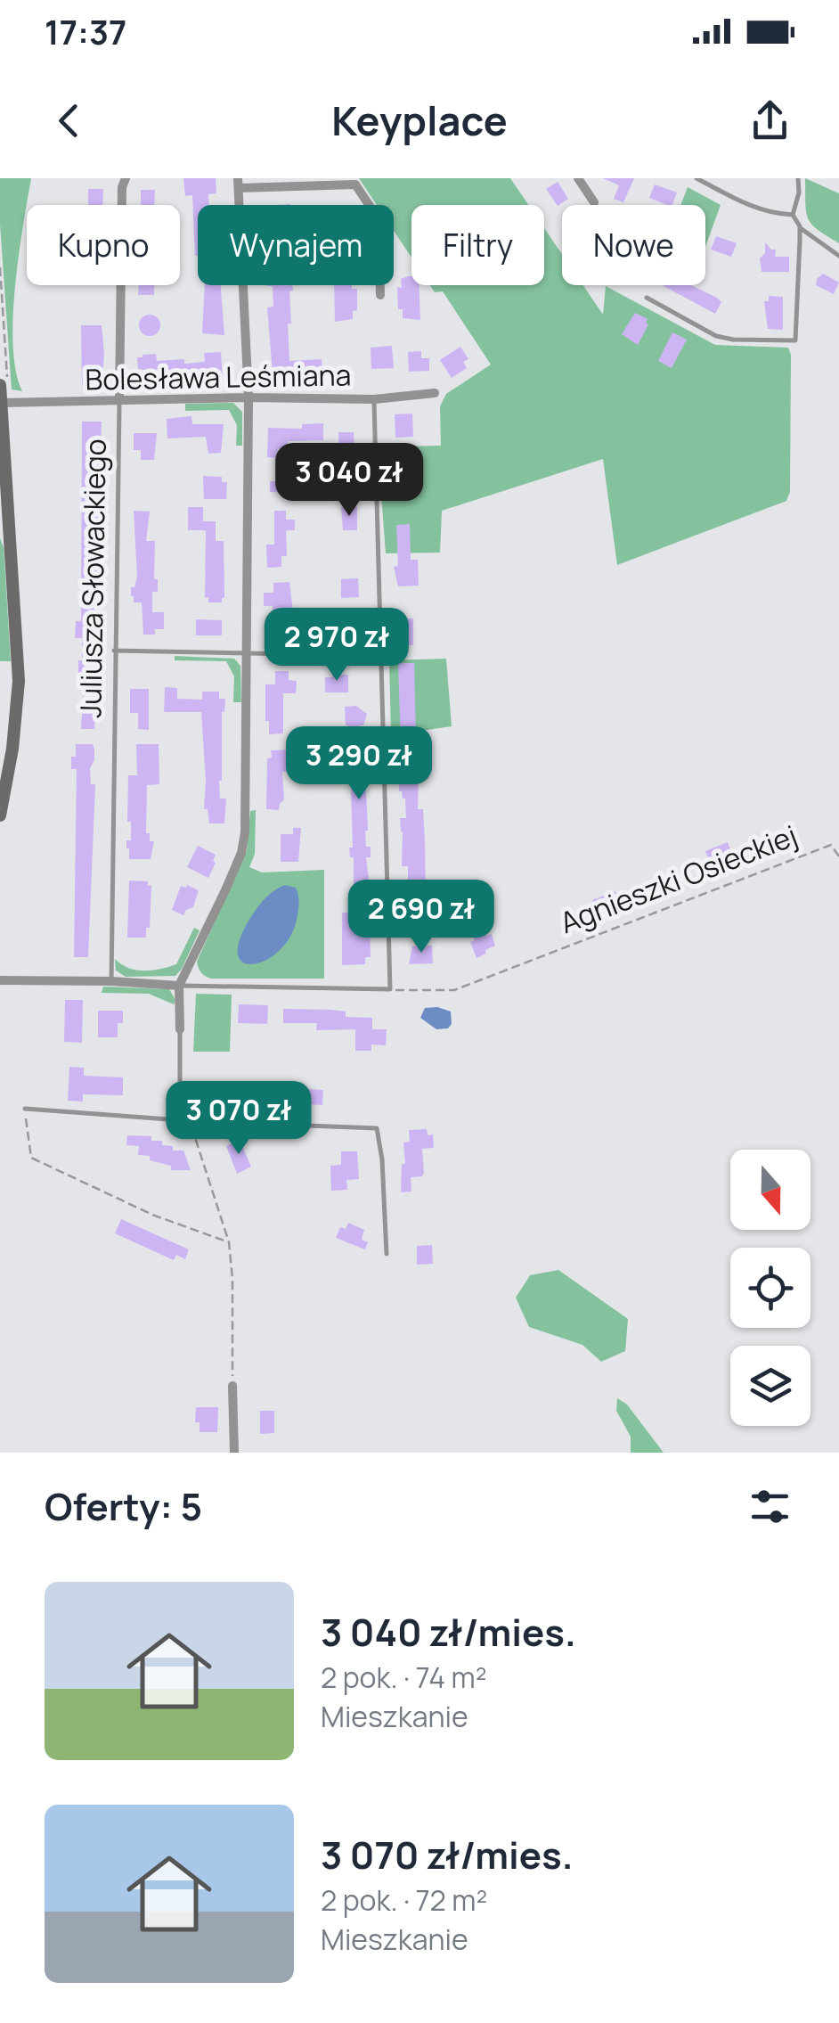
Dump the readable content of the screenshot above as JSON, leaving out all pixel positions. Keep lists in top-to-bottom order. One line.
{"streets":{"street":["Bolesława Leśmiana","Juliusza Słowackiego"],"path":["Agnieszki Osieckiej"]},"crossings":[["Bolesława Leśmiana","Juliusza Słowackiego"]],"north":"bottom","page":{"status":"17:37","header":"Keyplace","chip":["Kupno","Wynajem","Filtry","Nowe"],"price":["3 040 zł","2 970 zł","3 290 zł","2 690 zł","3 070 zł"],"heading":"Oferty: 5","list":[{"name":"3 040 zł/mies.","note":"2 pok. · 74 m² · Mieszkanie"},{"name":"3 070 zł/mies.","note":"2 pok. · 72 m² · Mieszkanie"}]}}
